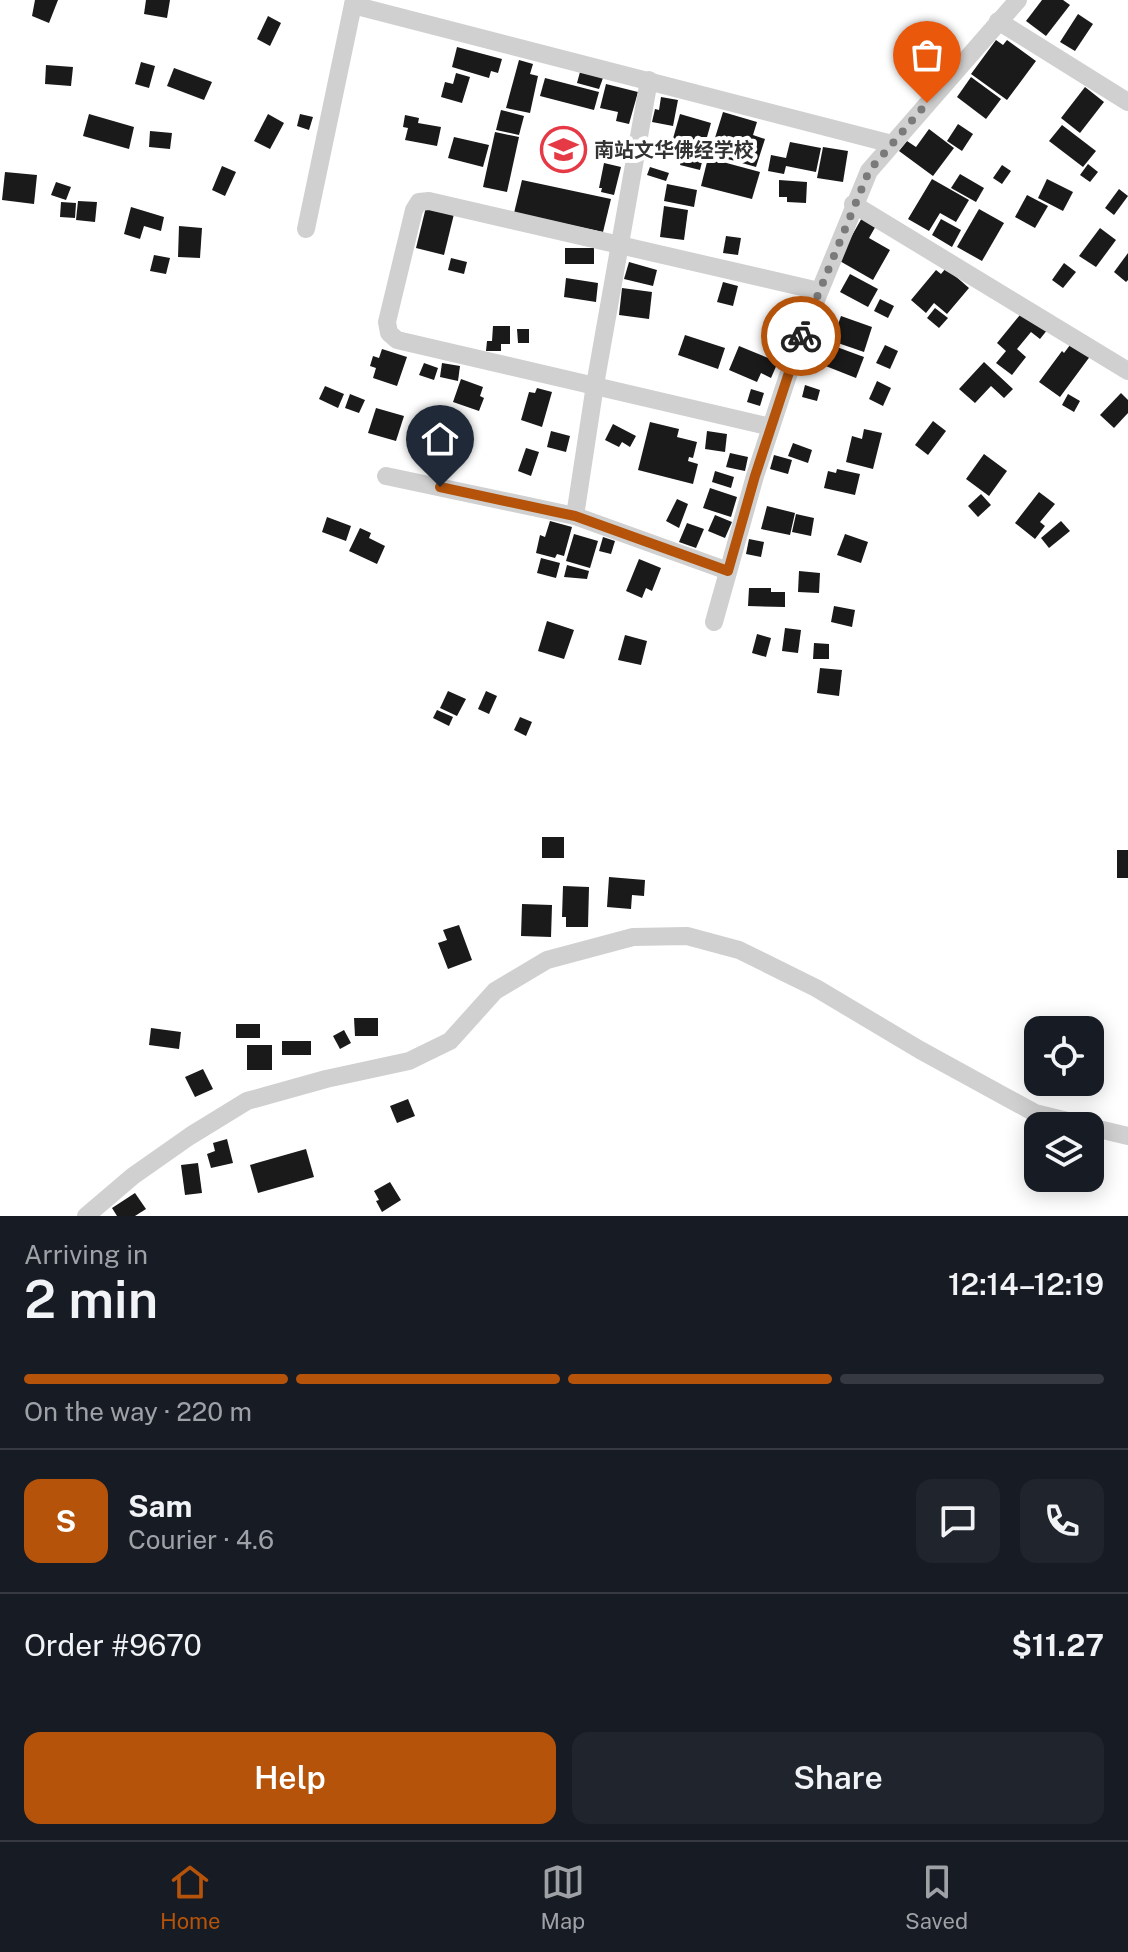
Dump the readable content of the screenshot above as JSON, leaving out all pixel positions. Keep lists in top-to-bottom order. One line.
{"places":{"school or university":["南站文华佛经学校"]},"page":{"heading":["2 min","Arriving in","12:14–12:19"],"panel":["Sam","Courier · 4.6","Order #9670","$11.27"],"bar":"On the way · 220 m","round":"S","buttons":["Help","Share"],"tabs":["Home","Map","Saved"]}}
